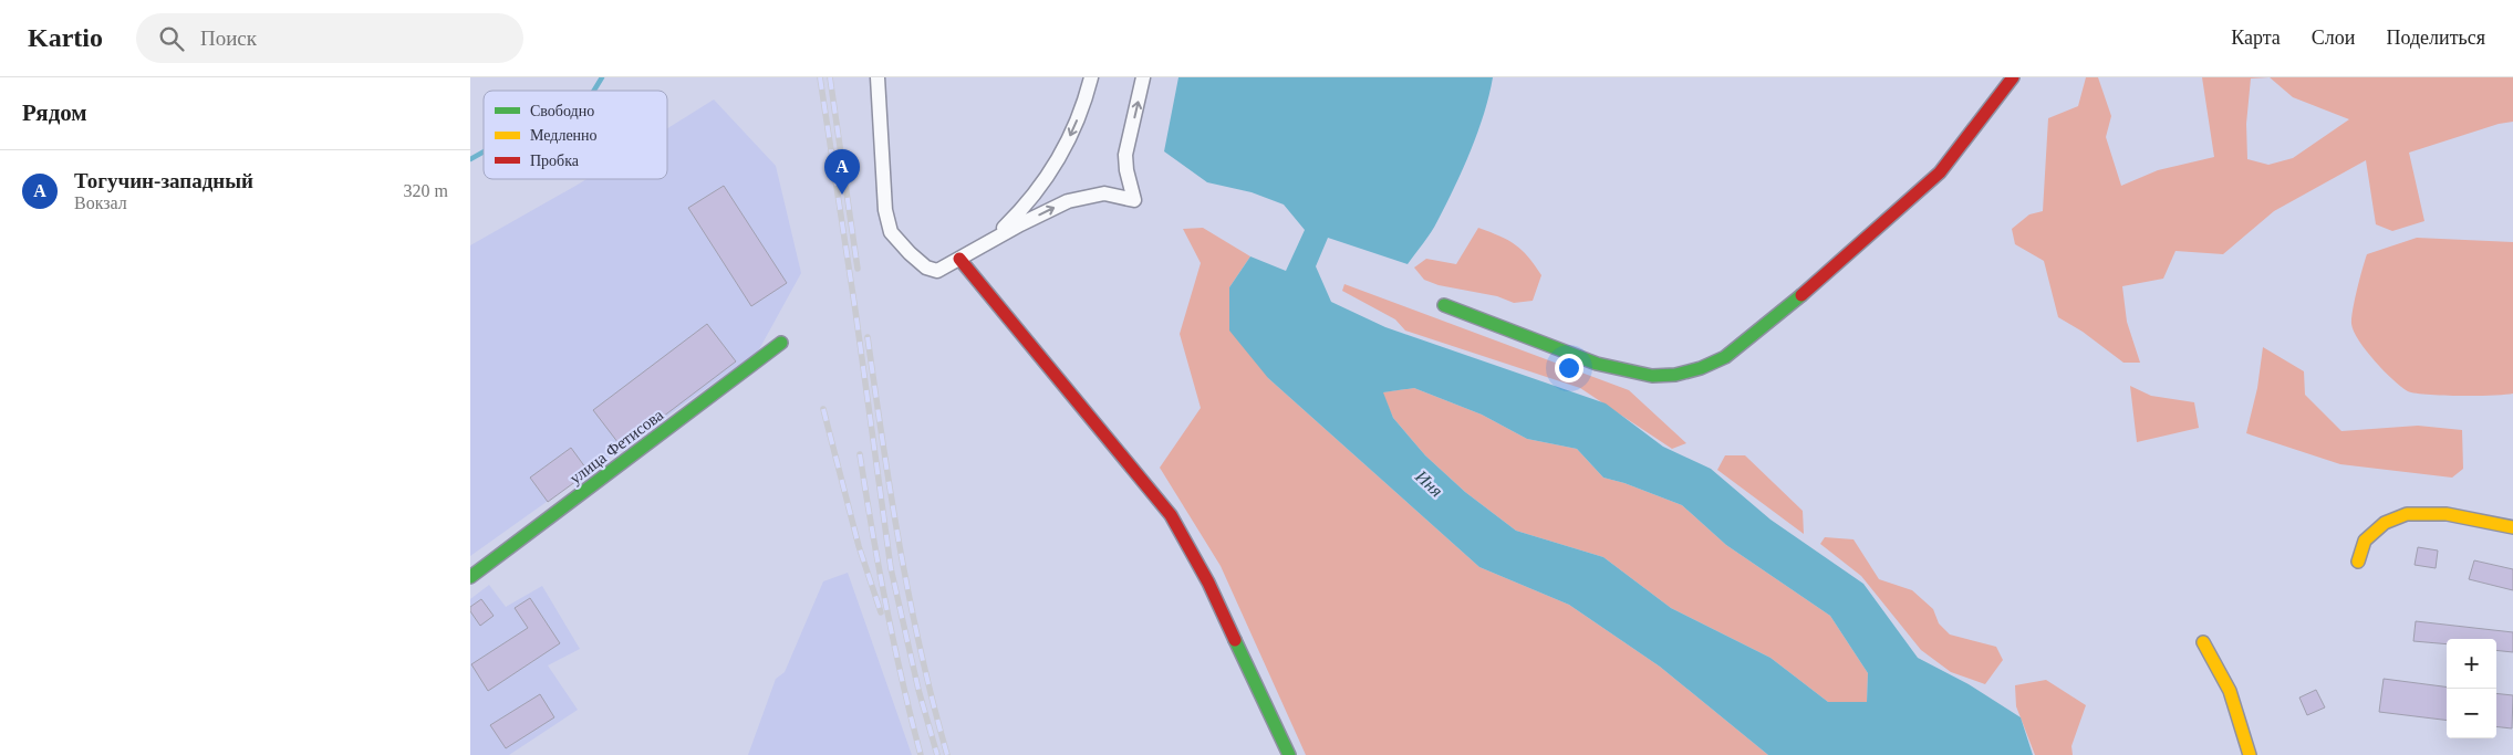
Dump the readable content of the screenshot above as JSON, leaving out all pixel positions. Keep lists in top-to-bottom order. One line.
{"streets":{"street":["улица Фетисова"]},"water":["Иня"],"legend":["Свободно","Медленно","Пробка"],"page":{"header":"Kartio","search":"Поиск","nav":["Карта","Слои","Поделиться"],"heading":"Рядом","list":[{"mark":"A","name":"Тогучин-западный","note":"Вокзал","value":"320 m"}],"pins":"A","map_buttons":["+","−"]}}
